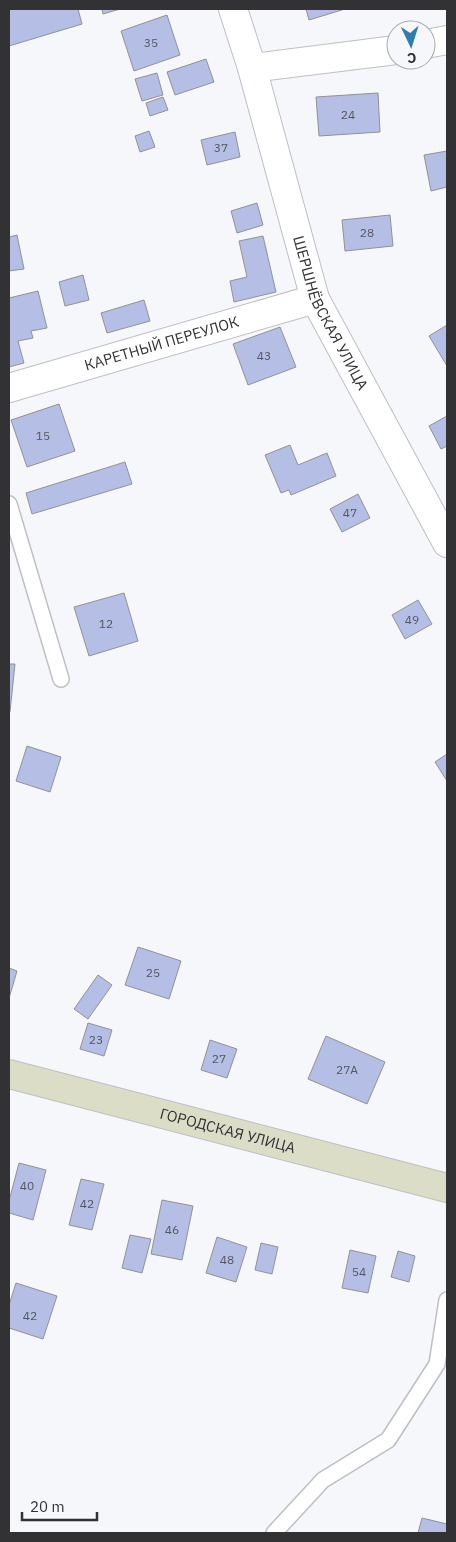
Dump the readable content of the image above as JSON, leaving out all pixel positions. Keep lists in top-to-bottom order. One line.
{"streets":{"street":["ШЕРШНЁВСКАЯ УЛИЦА","КАРЕТНЫЙ ПЕРЕУЛОК","ГОРОДСКАЯ УЛИЦА"]},"crossings":[["ШЕРШНЁВСКАЯ УЛИЦА","КАРЕТНЫЙ ПЕРЕУЛОК"]],"house_numbers":["35","24","37","28","43","15","47","49","12","25","23","27","27А","40","42","46","48","54","42"],"scale_bar":"20 m","north":"bottom"}
